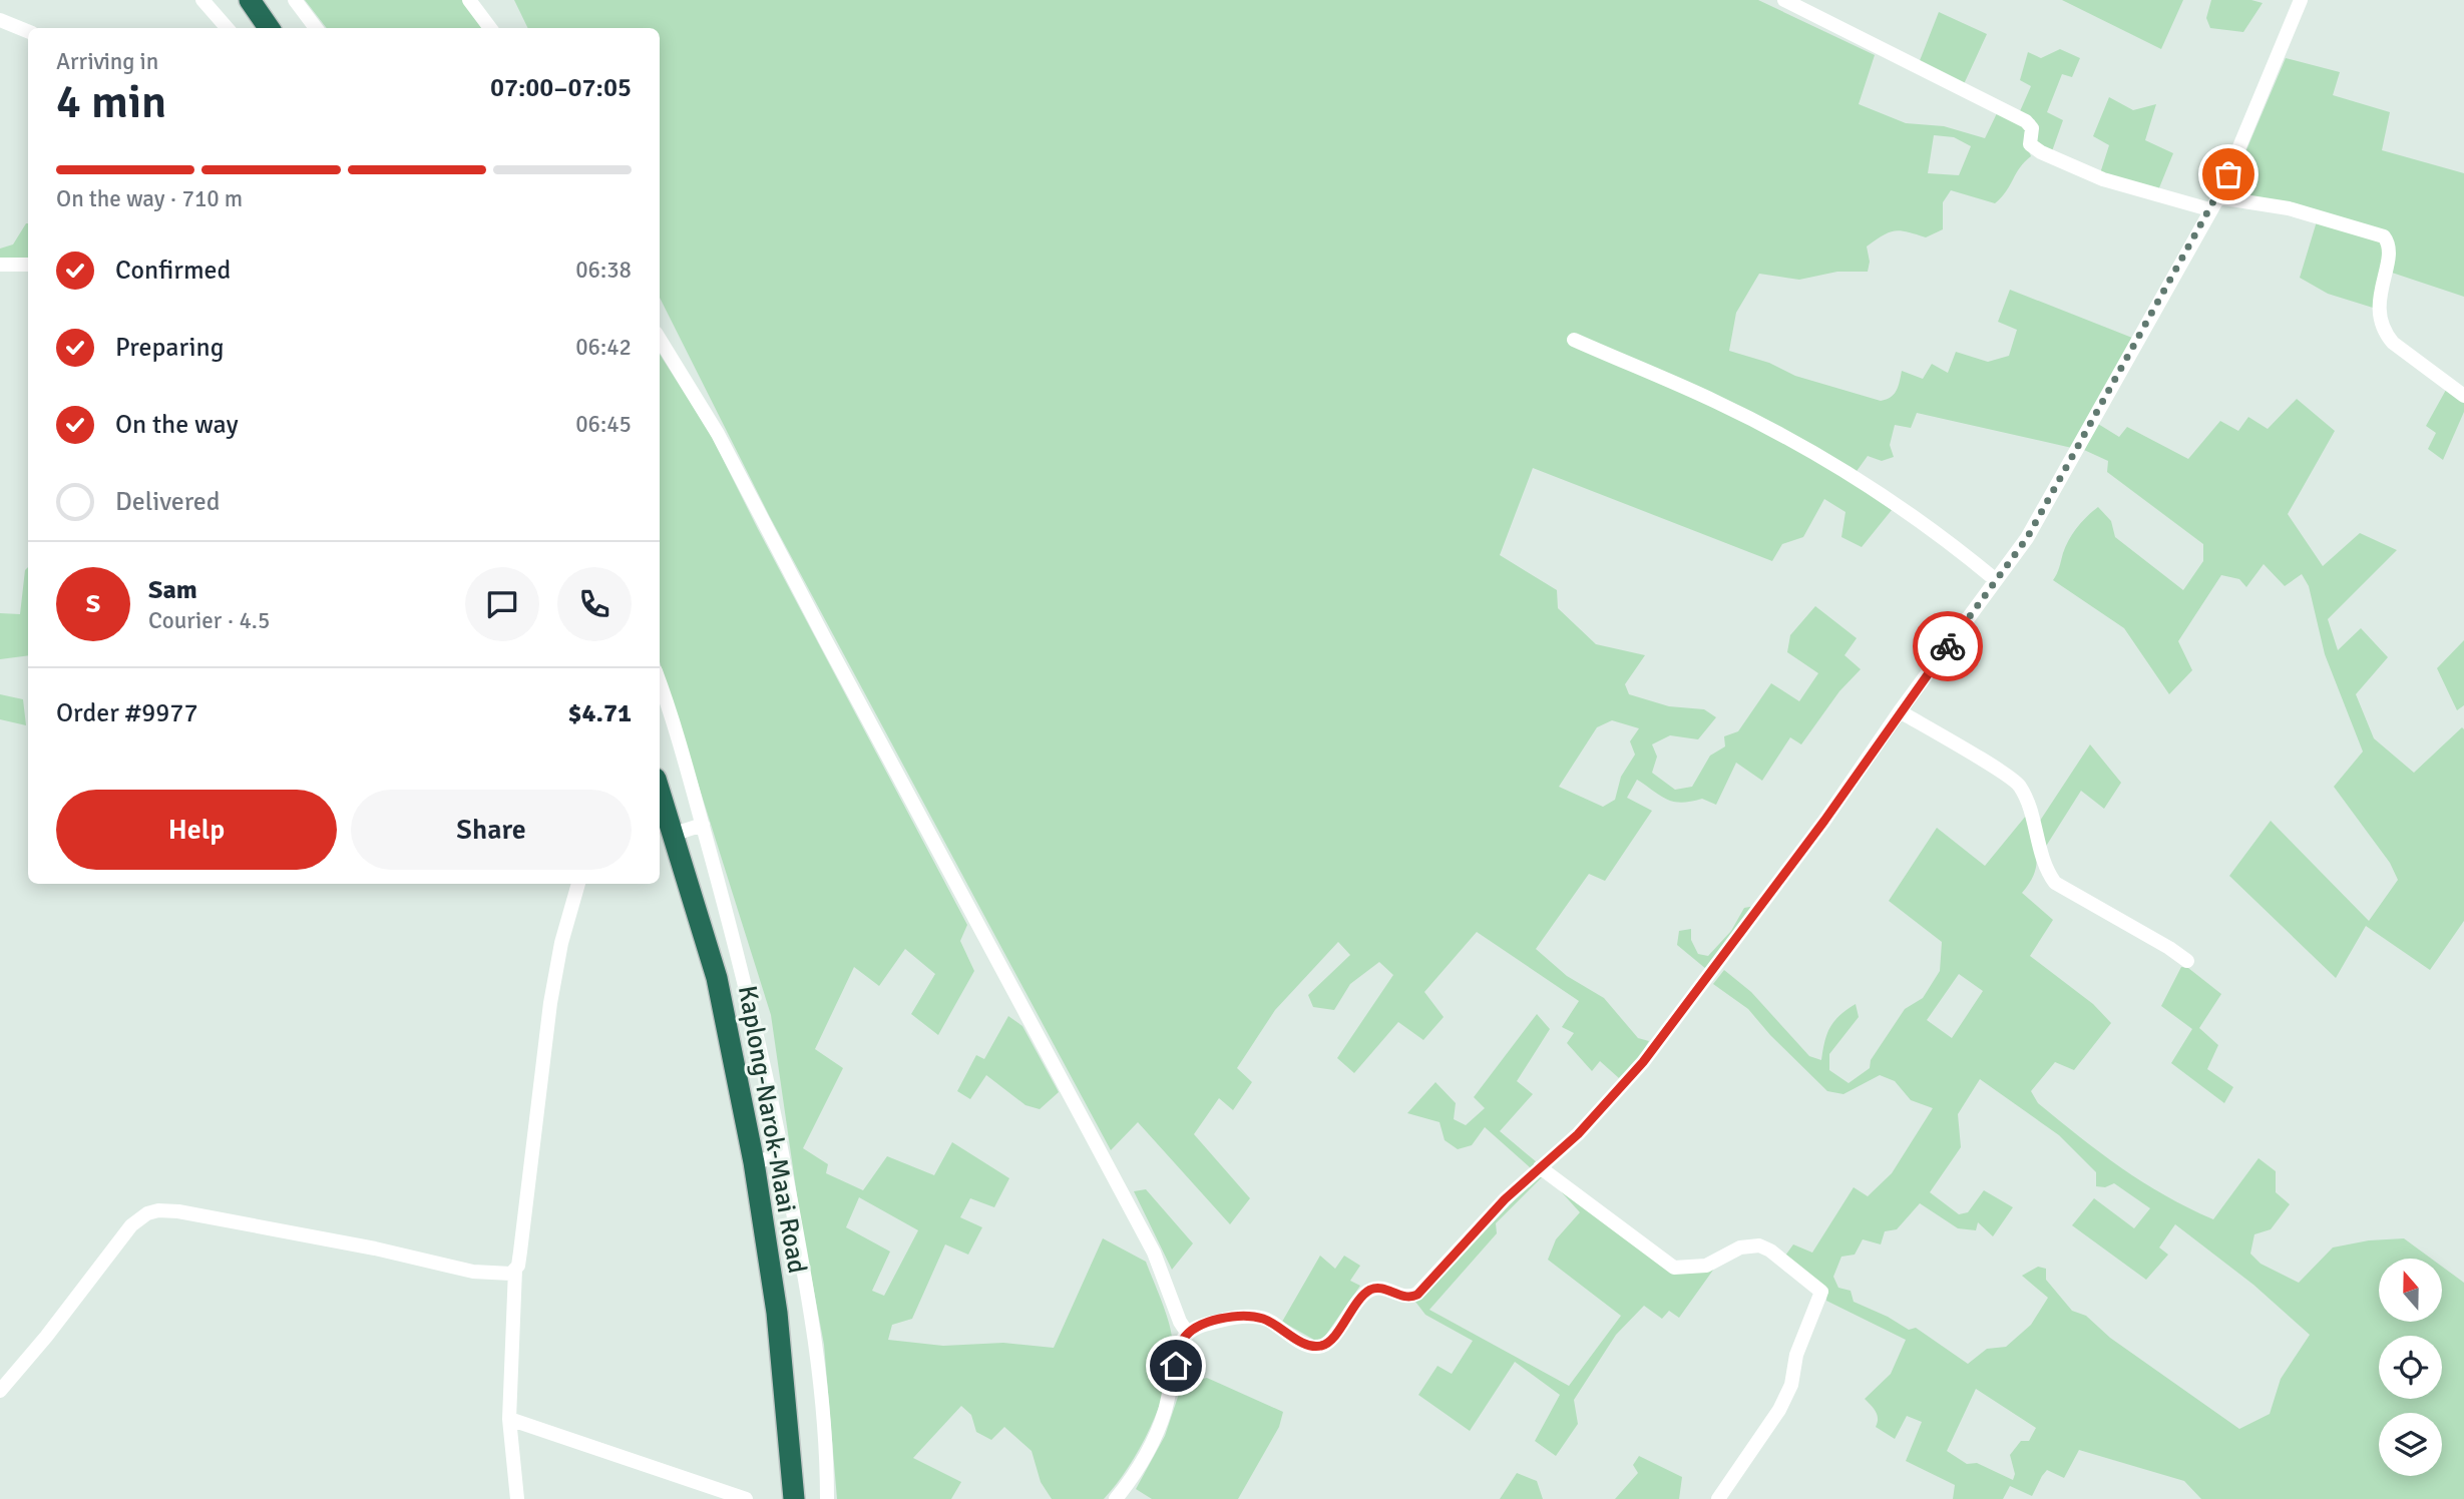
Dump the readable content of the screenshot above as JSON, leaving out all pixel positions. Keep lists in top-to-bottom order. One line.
{"streets":{"highway":["Kaplong-Narok-Maai Road"]},"north":"top","page":{"heading":["4 min","Arriving in","07:00–07:05"],"panel":["Sam","Courier · 4.5","Order #9977","$4.71"],"bar":"On the way · 710 m","list":[["Confirmed","06:38"],["Preparing","06:42"],["On the way","06:45"],"Delivered"],"round":"S","buttons":["Help","Share"]}}
